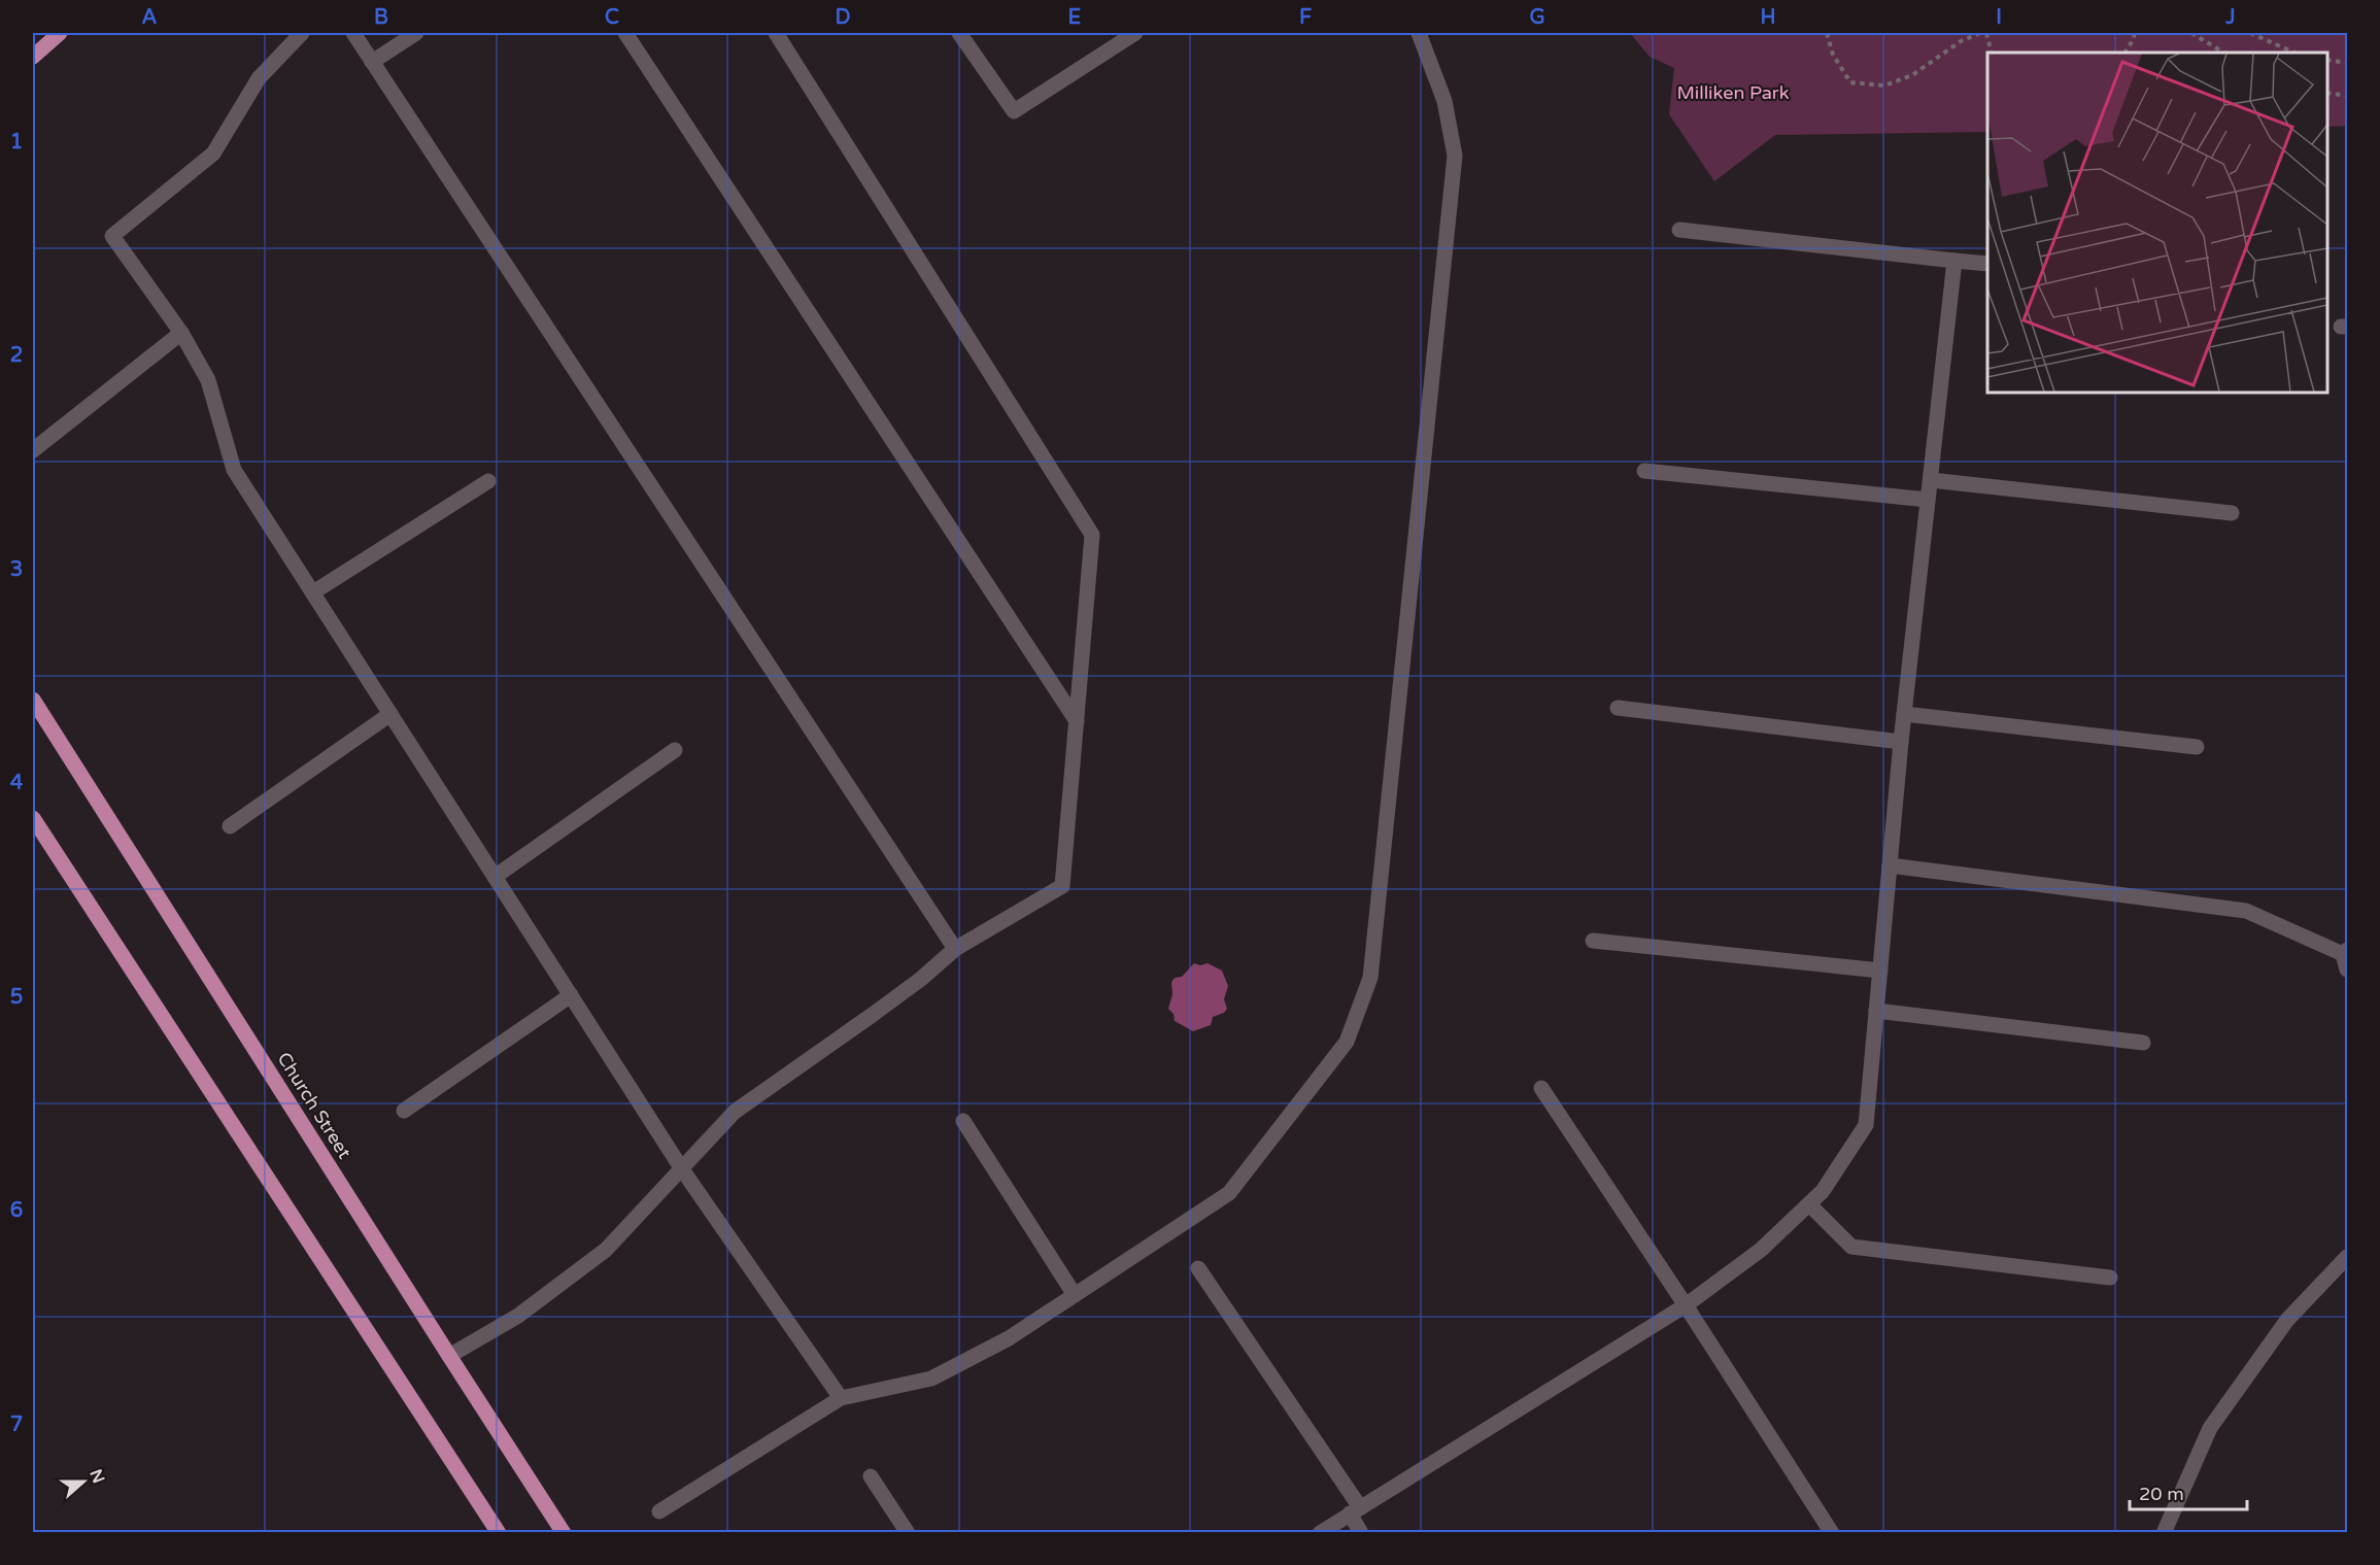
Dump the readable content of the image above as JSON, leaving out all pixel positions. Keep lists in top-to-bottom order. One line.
{"streets":{"main road":["Church Street"]},"parks":["Milliken Park"],"scale_bar":"20 m","north":"right","grid":{"columns":["A","B","C","D","E","F","G","H","I","J"],"rows":["1","2","3","4","5","6","7"]}}
